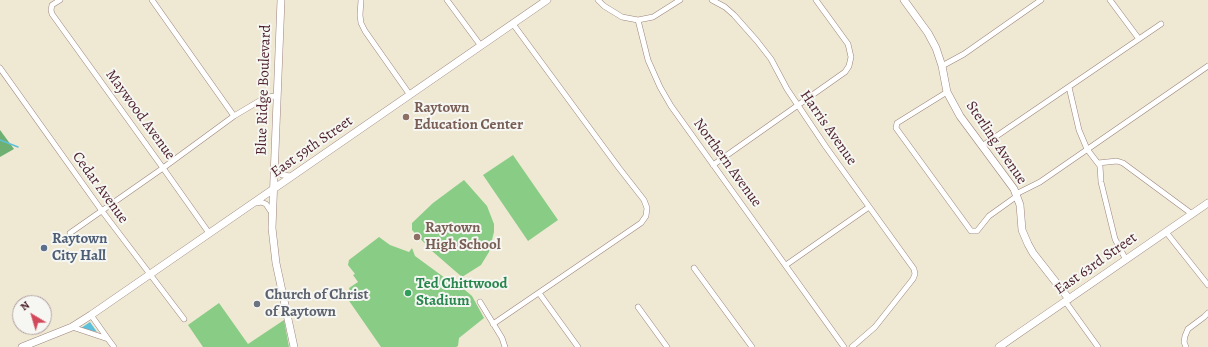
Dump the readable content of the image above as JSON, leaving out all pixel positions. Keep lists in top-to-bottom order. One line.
{"streets":{"street":["Blue Ridge Boulevard","Maywood Avenue","Harris Avenue","Sterling Avenue","East 59th Street","Northern Avenue","Cedar Avenue","East 63rd Street"]},"crossings":[["Blue Ridge Boulevard","East 59th Street"],["Maywood Avenue","East 59th Street"],["Sterling Avenue","East 63rd Street"],["East 59th Street","Cedar Avenue"]],"places":["Raytown Education Center","Raytown High School","Raytown City Hall","Ted Chittwood Stadium","Church of Christ of Raytown"],"north":"top left"}
